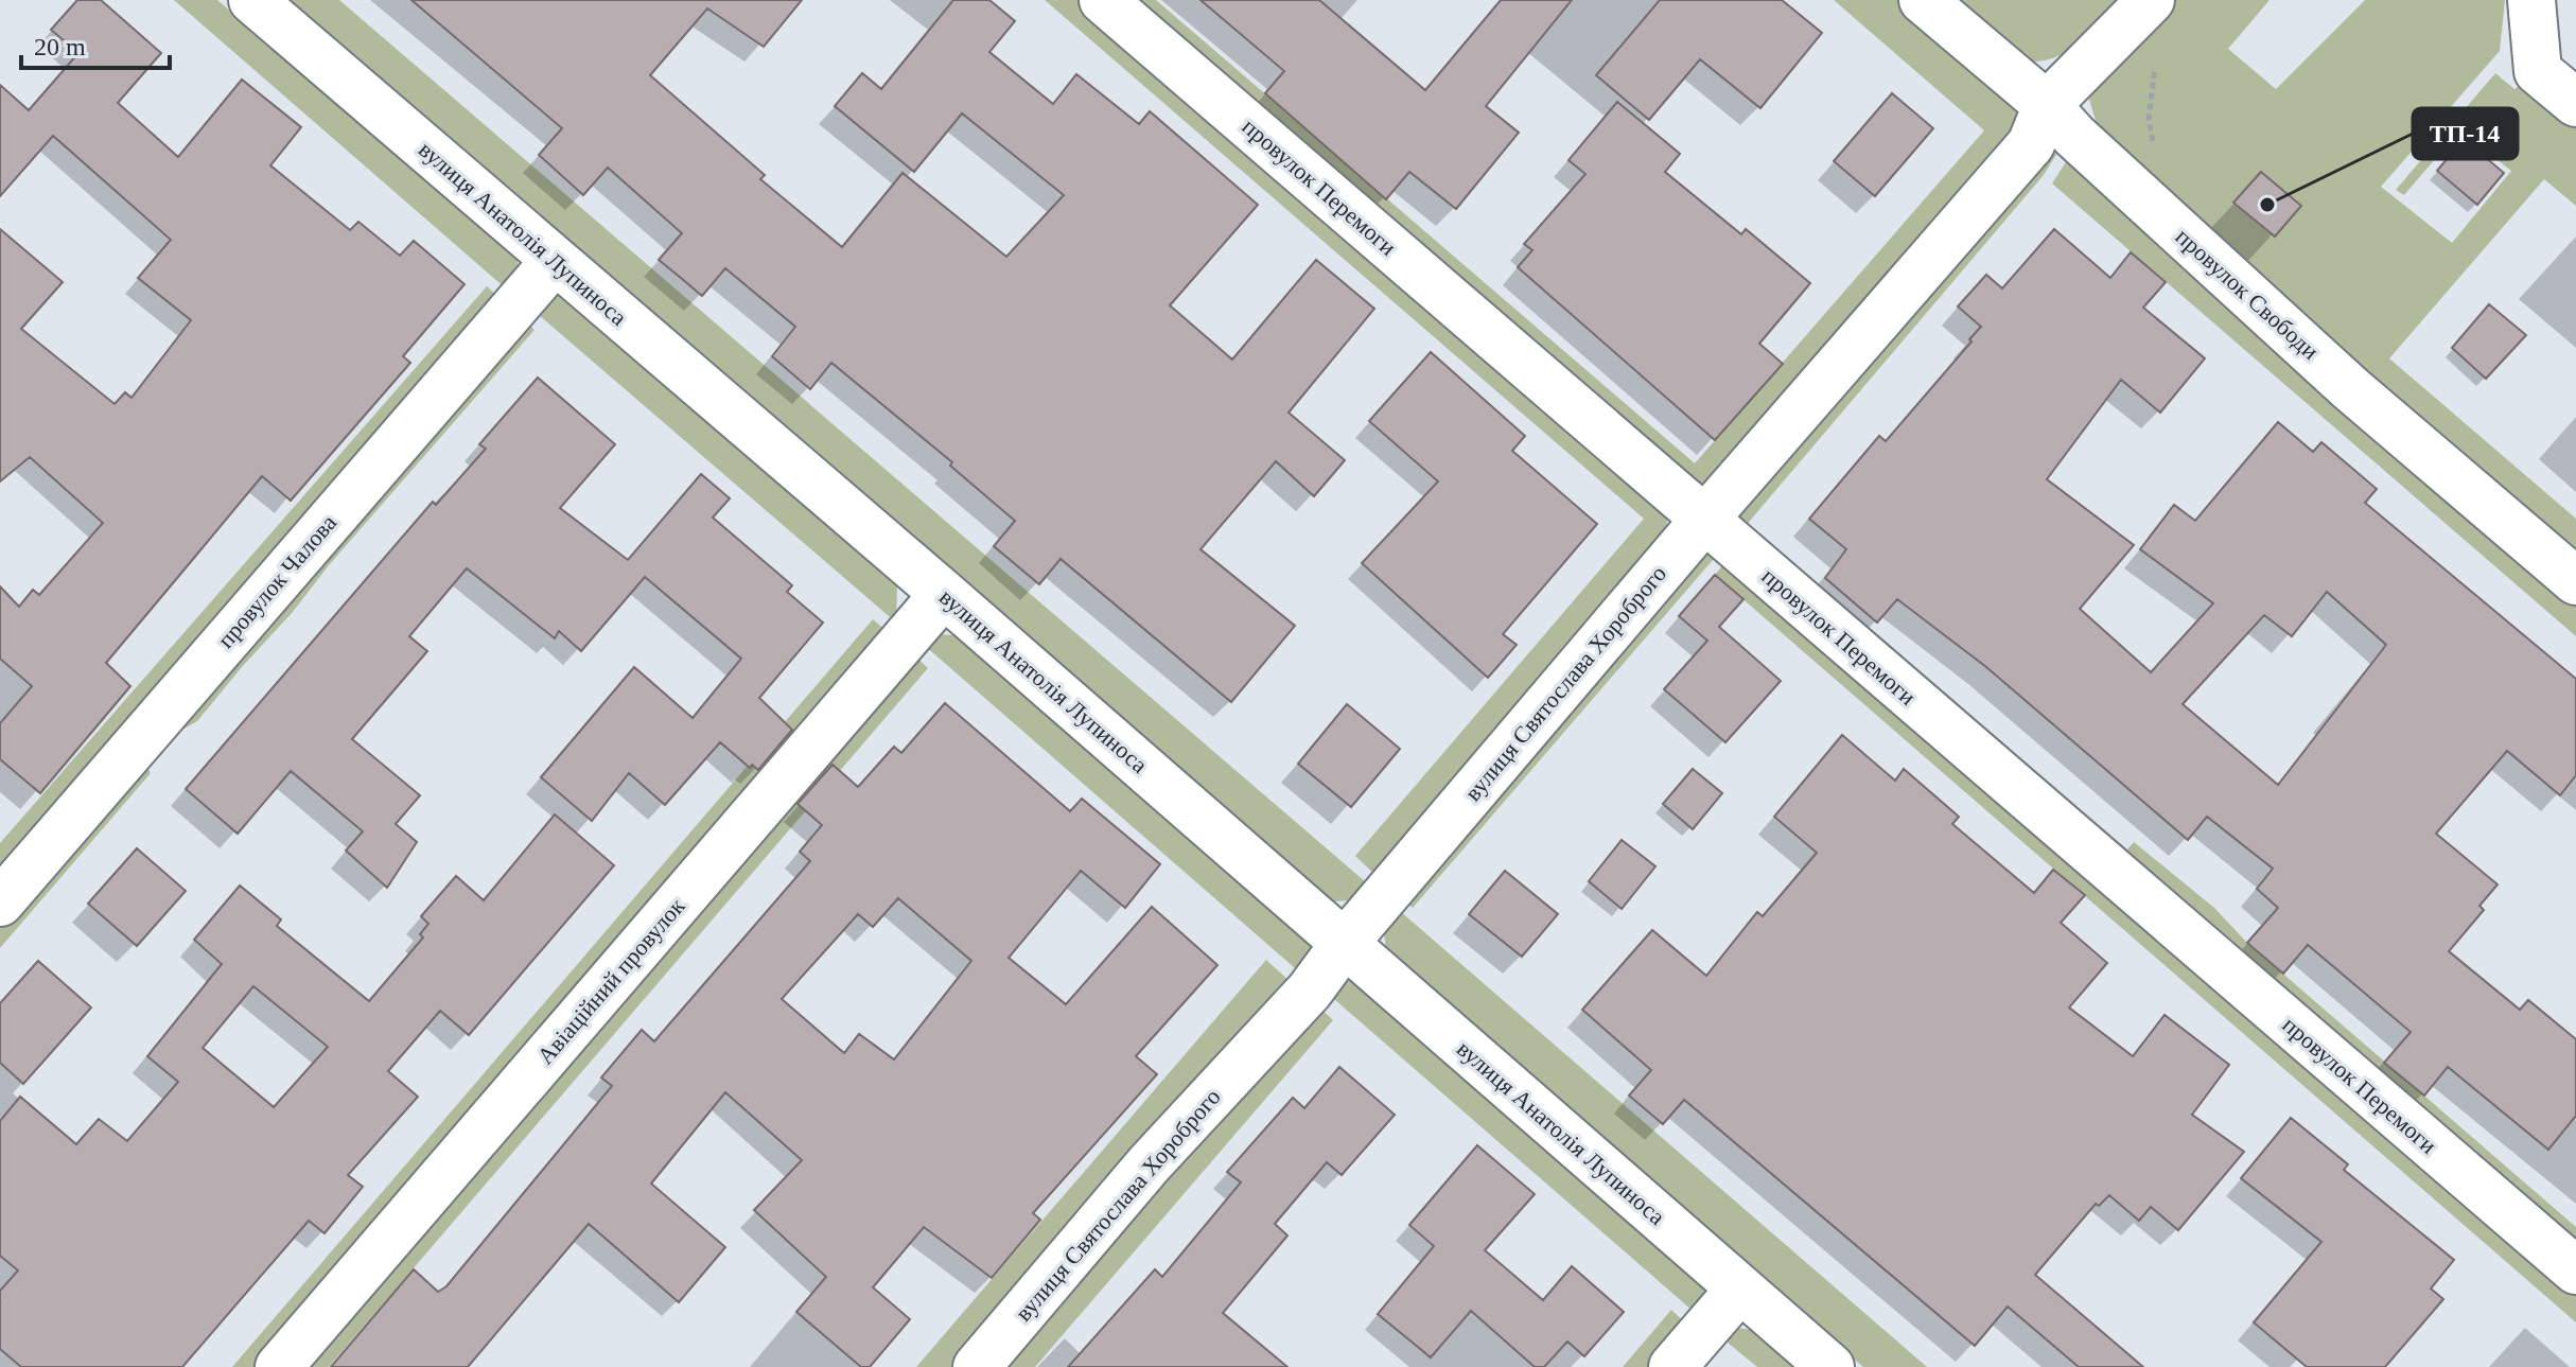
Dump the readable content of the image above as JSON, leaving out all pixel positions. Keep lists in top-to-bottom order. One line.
{"streets":{"street":["провулок Перемоги","вулиця Анатолія Лупиноса","провулок Свободи","провулок Чалова","вулиця Святослава Хороброго","Авіаційний провулок"]},"crossings":[["провулок Перемоги","вулиця Святослава Хороброго"],["вулиця Анатолія Лупиноса","провулок Чалова"],["вулиця Анатолія Лупиноса","вулиця Святослава Хороброго"],["вулиця Анатолія Лупиноса","Авіаційний провулок"],["провулок Свободи","вулиця Святослава Хороброго"]],"places":["ТП-14"],"scale_bar":"20 m"}
